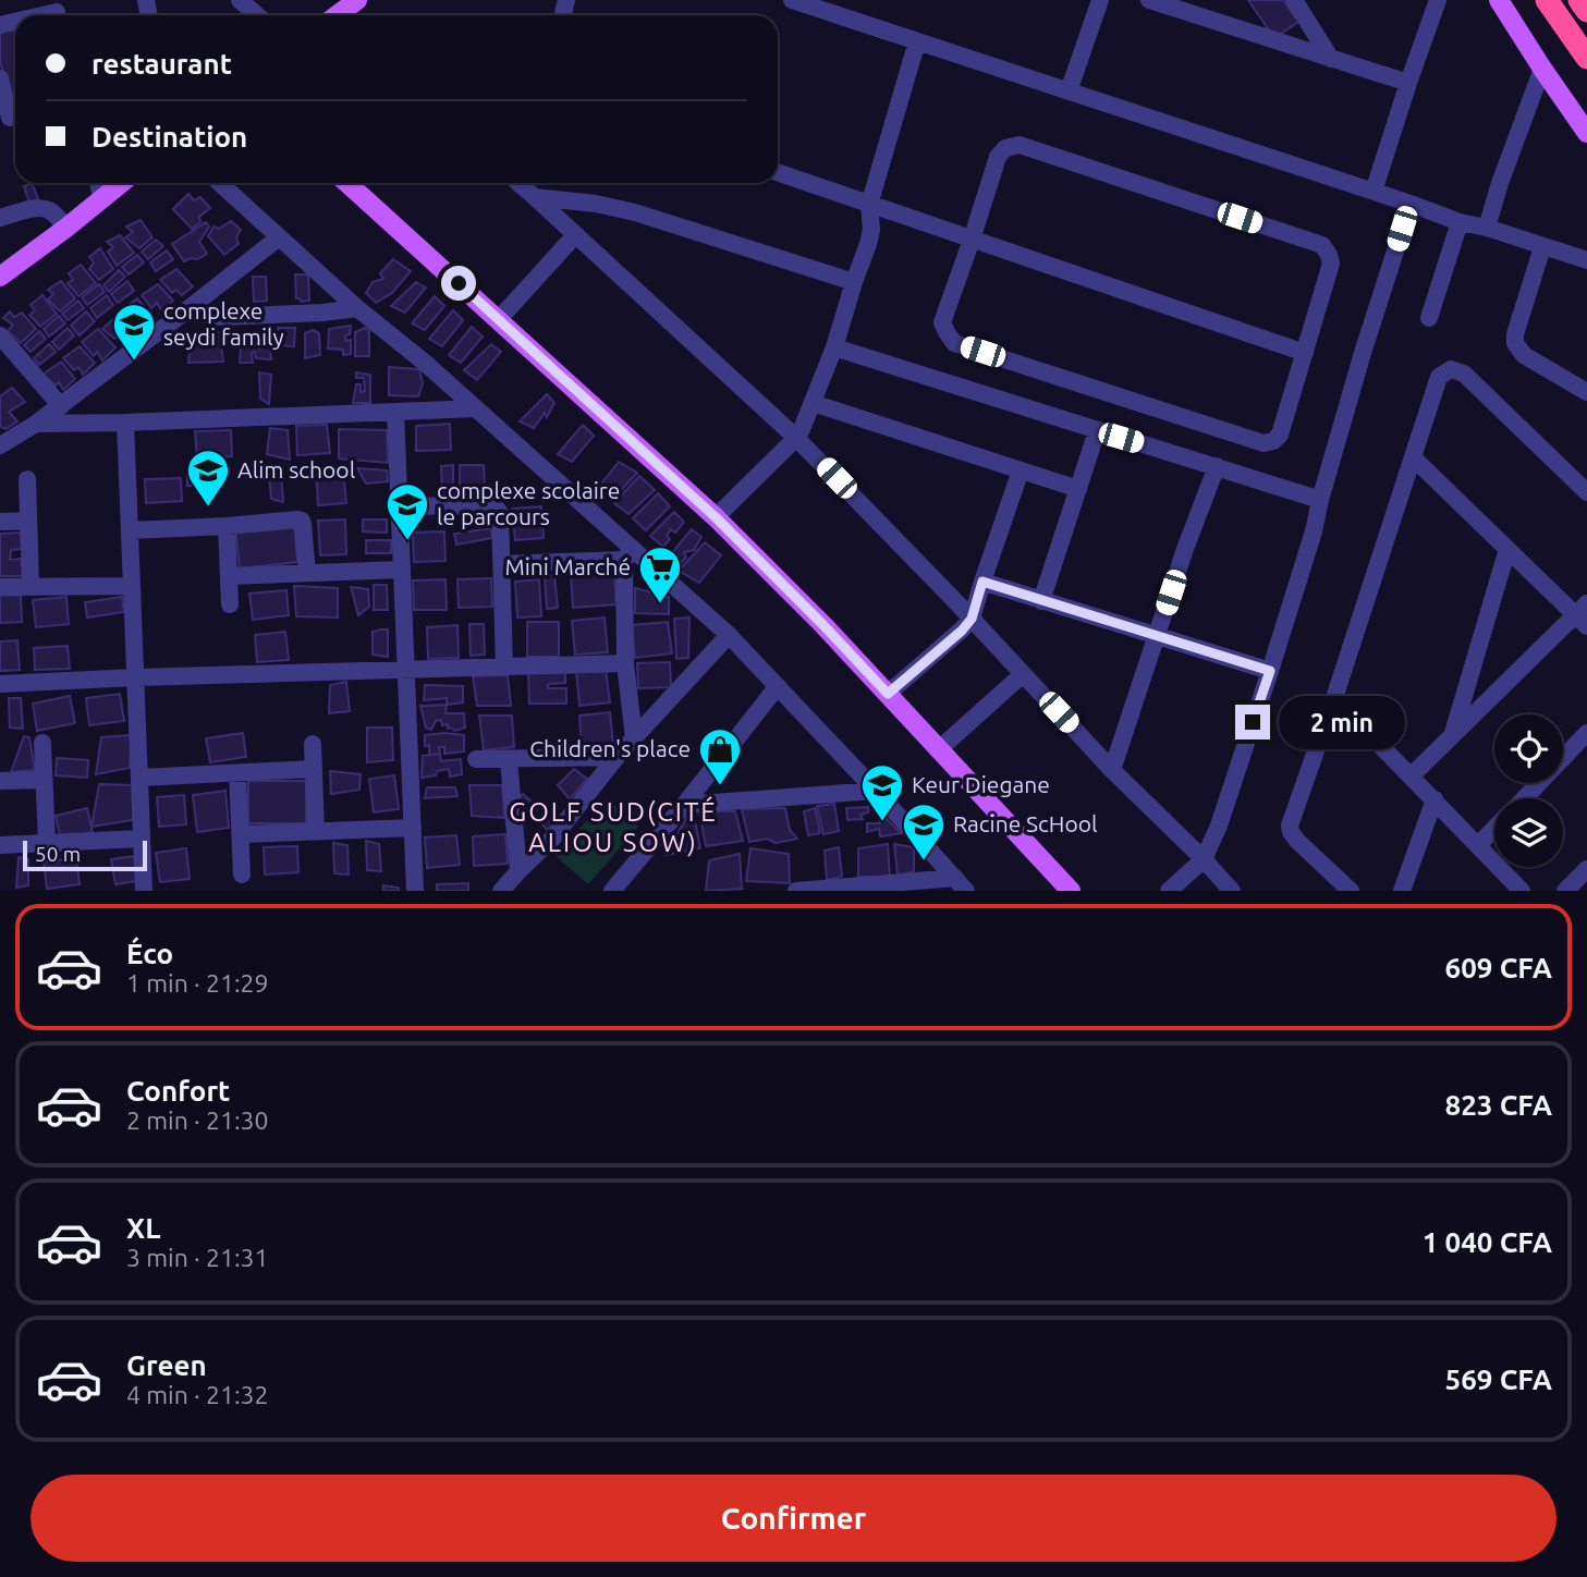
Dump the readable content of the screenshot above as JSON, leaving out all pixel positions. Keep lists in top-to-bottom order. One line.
{"districts":["GOLF SUD(CITÉ ALIOU SOW)"],"places":{"school or university":["complexe seydi family","Alim school","complexe scolaire le parcours","Keur Diegane","Racine ScHool"],"supermarket":["Mini Marché"],"shop":["Children's place"]},"scale_bar":"50 m","page":{"banner":["restaurant","Destination"],"bubble":"2 min","scale":"50 m","list":[{"name":"Éco","note":"1 min · 21:29","value":"609 CFA"},{"name":"Confort","note":"2 min · 21:30","value":"823 CFA"},{"name":"XL","note":"3 min · 21:31","value":"1 040 CFA"},{"name":"Green","note":"4 min · 21:32","value":"569 CFA"}],"buttons":"Confirmer"}}
